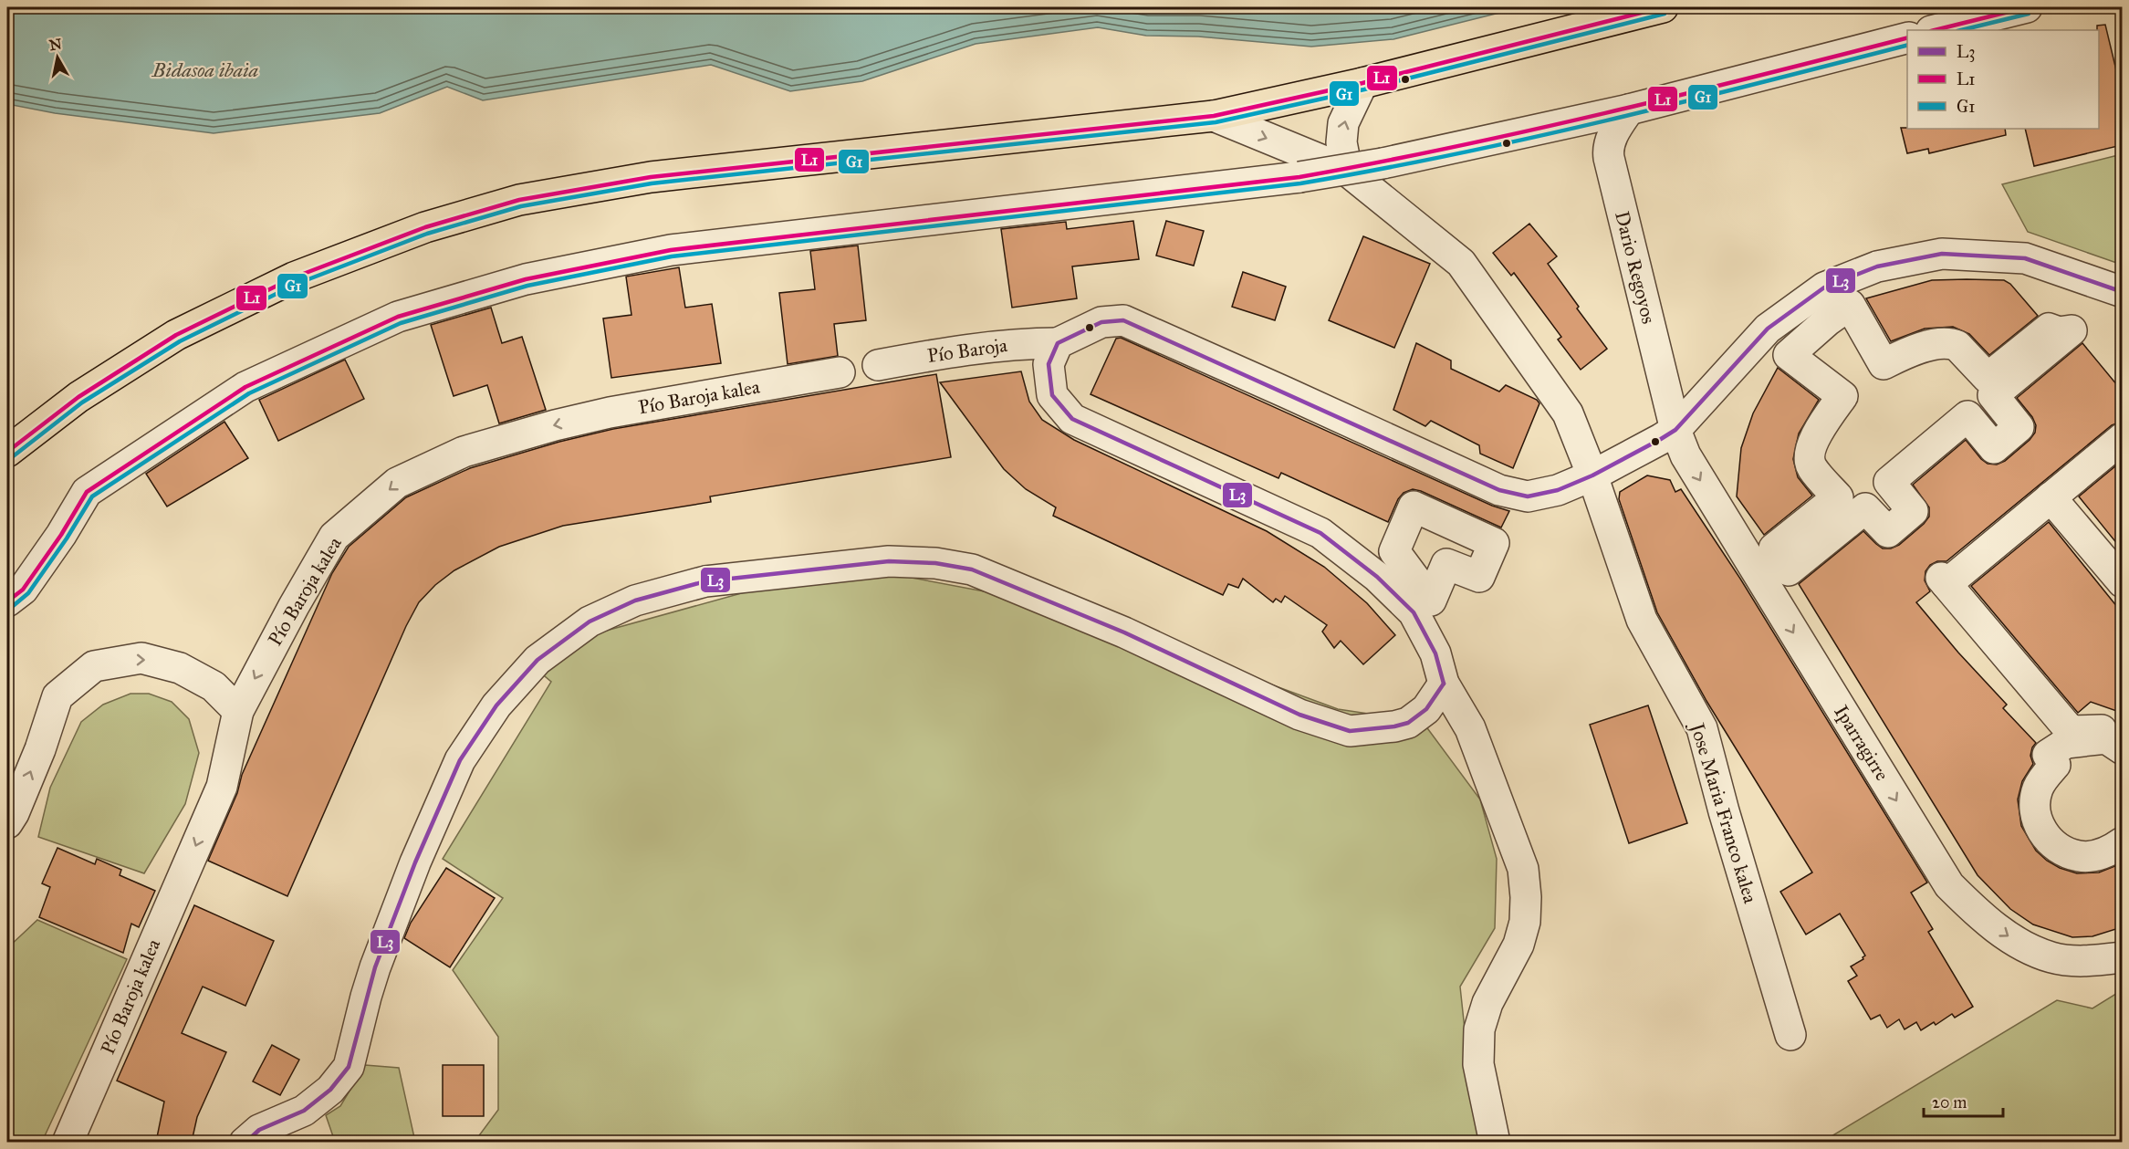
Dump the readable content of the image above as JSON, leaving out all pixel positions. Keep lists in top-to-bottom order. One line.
{"streets":{"street":["Dario Regoyos","Pío Baroja","Pío Baroja kalea","Iparragirre","Jose Maria Franco kalea"]},"crossings":[["Dario Regoyos","Iparragirre"]],"one_way":["Pío Baroja kalea","Iparragirre"],"water":["Bidasoa ibaia"],"lines":["transit line L1","transit line G1","transit line L3"],"legend":["L3","L1","G1"],"scale_bar":"20 m","north":"top"}
